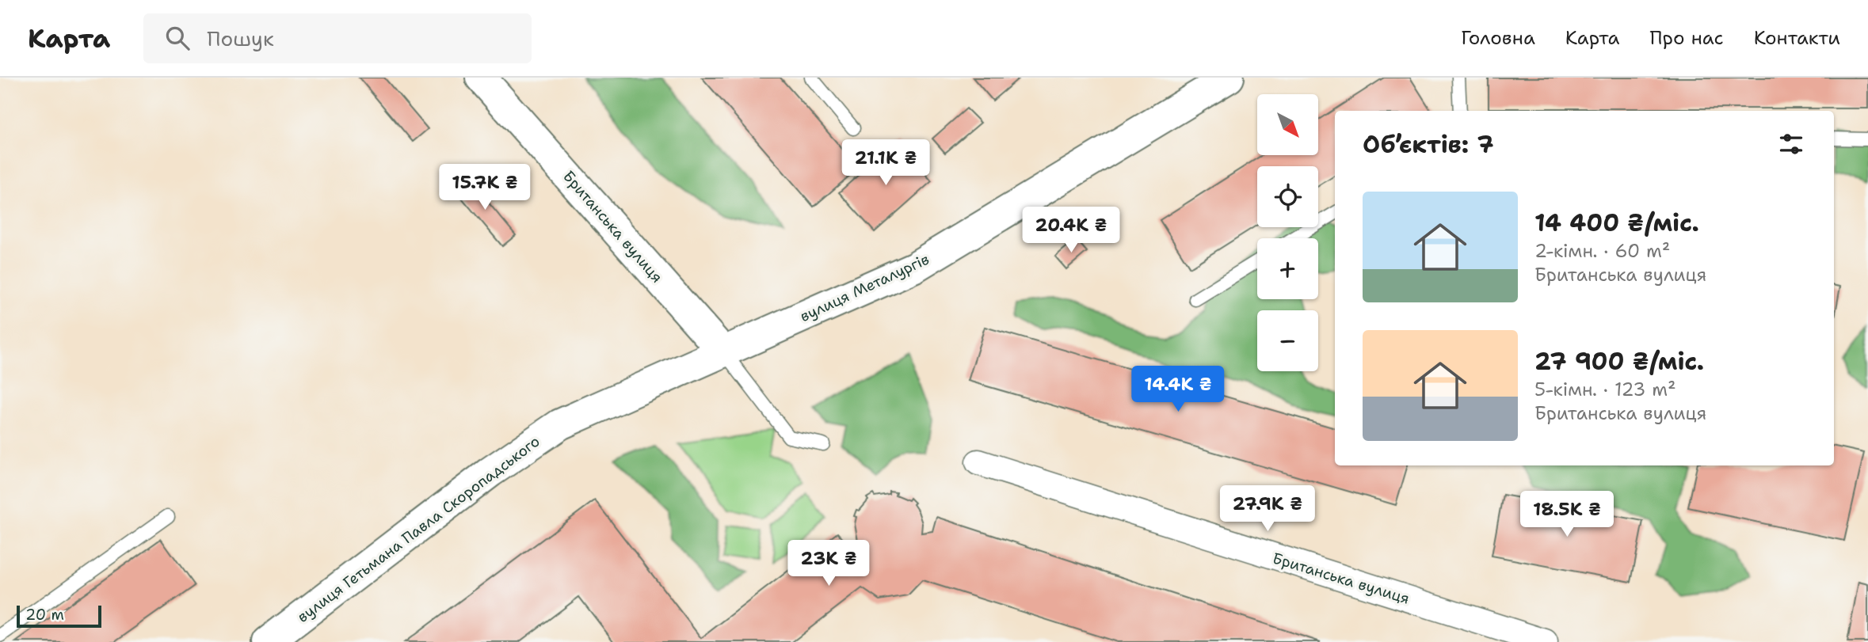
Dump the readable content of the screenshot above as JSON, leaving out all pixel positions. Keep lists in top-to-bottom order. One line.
{"streets":{"main road":["Британська вулиця","вулиця Металургів","вулиця Гетьмана Павла Скоропадського"]},"crossings":[["Британська вулиця","вулиця Металургів"],["Британська вулиця","вулиця Гетьмана Павла Скоропадського"],["вулиця Металургів","вулиця Гетьмана Павла Скоропадського"]],"scale_bar":"20 m","north":"bottom right","page":{"header":"Карта","search":"Пошук","nav":["Головна","Карта","Про нас","Контакти"],"map_buttons":["+","−"],"heading":"Об’єктів: 7","price":["21.1K ₴","15.7K ₴","20.4K ₴","14.4K ₴","27.9K ₴","18.5K ₴","23K ₴"],"list":[{"name":"14 400 ₴/міс.","note":"2-кімн. · 60 m² · Британська вулиця"},{"name":"27 900 ₴/міс.","note":"5-кімн. · 123 m² · Британська вулиця"}],"scale":"20 m"}}
